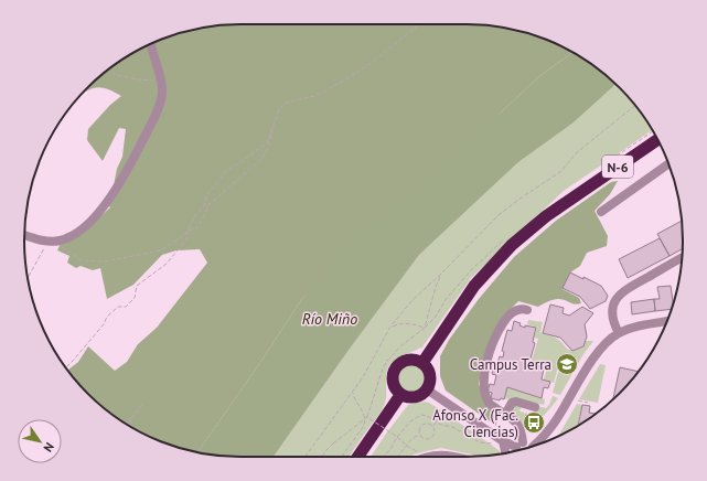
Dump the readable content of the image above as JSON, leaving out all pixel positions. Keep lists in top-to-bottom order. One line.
{"streets":{"highway":["N-6"]},"water":["Río Miño"],"places":{"school or university":["Campus Terra"],"bus stop":["Afonso X (Fac. Ciencias)"]},"north":"bottom right"}
